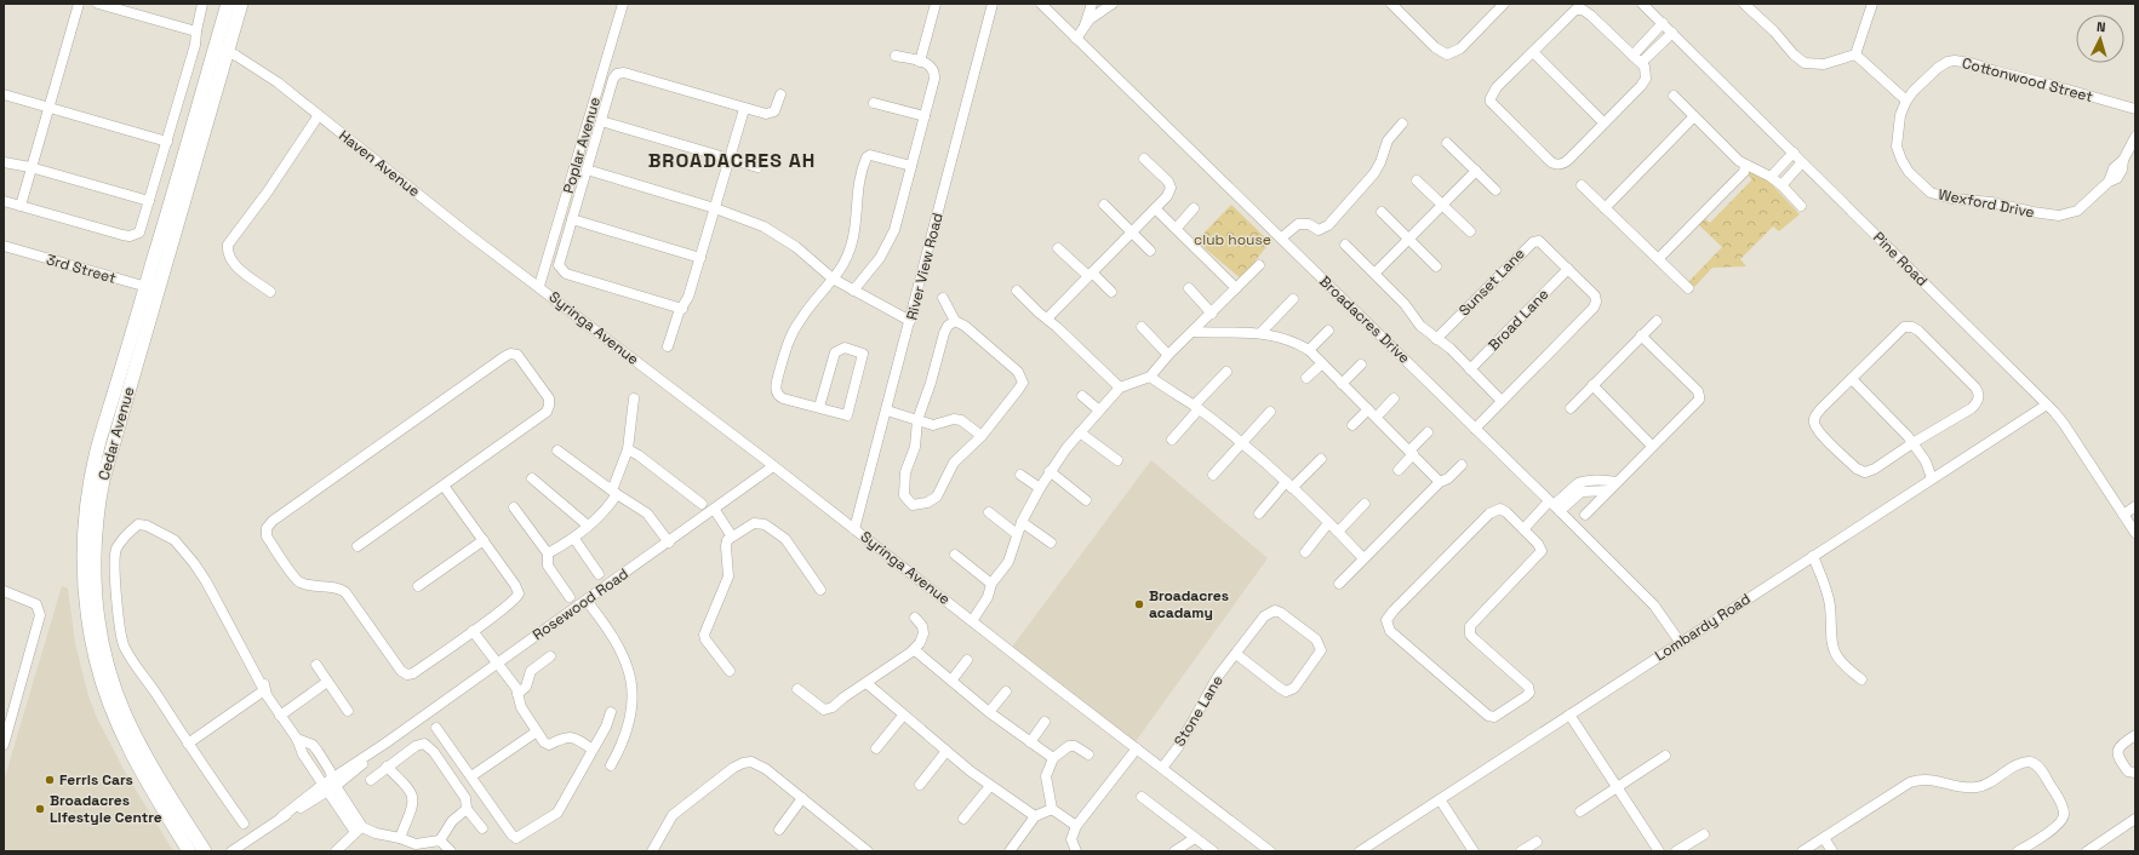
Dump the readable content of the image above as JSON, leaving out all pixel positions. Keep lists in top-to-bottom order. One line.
{"streets":{"main road":["Cedar Avenue"],"street":["Cottonwood Street","Poplar Avenue","Haven Avenue","Wexford Drive","Pine Road","River View Road","3rd Street","Sunset Lane","Broadacres Drive","Broad Lane","Syringa Avenue","Rosewood Road","Lombardy Road","Stone Lane"]},"crossings":[["Cottonwood Street","Wexford Drive"],["Poplar Avenue","Haven Avenue"],["Poplar Avenue","Syringa Avenue"],["Haven Avenue","Syringa Avenue"],["Haven Avenue","Cedar Avenue"],["Pine Road","Lombardy Road"],["River View Road","Syringa Avenue"],["3rd Street","Cedar Avenue"],["Sunset Lane","Broadacres Drive"],["Sunset Lane","Broad Lane"],["Broadacres Drive","Lombardy Road"],["Syringa Avenue","Rosewood Road"],["Syringa Avenue","Stone Lane"]],"districts":["BROADACRES AH"],"parks":["club house"],"places":["Broadacres acadamy","Ferris Cars","Broadacres Lifestyle Centre"],"north":"top"}
